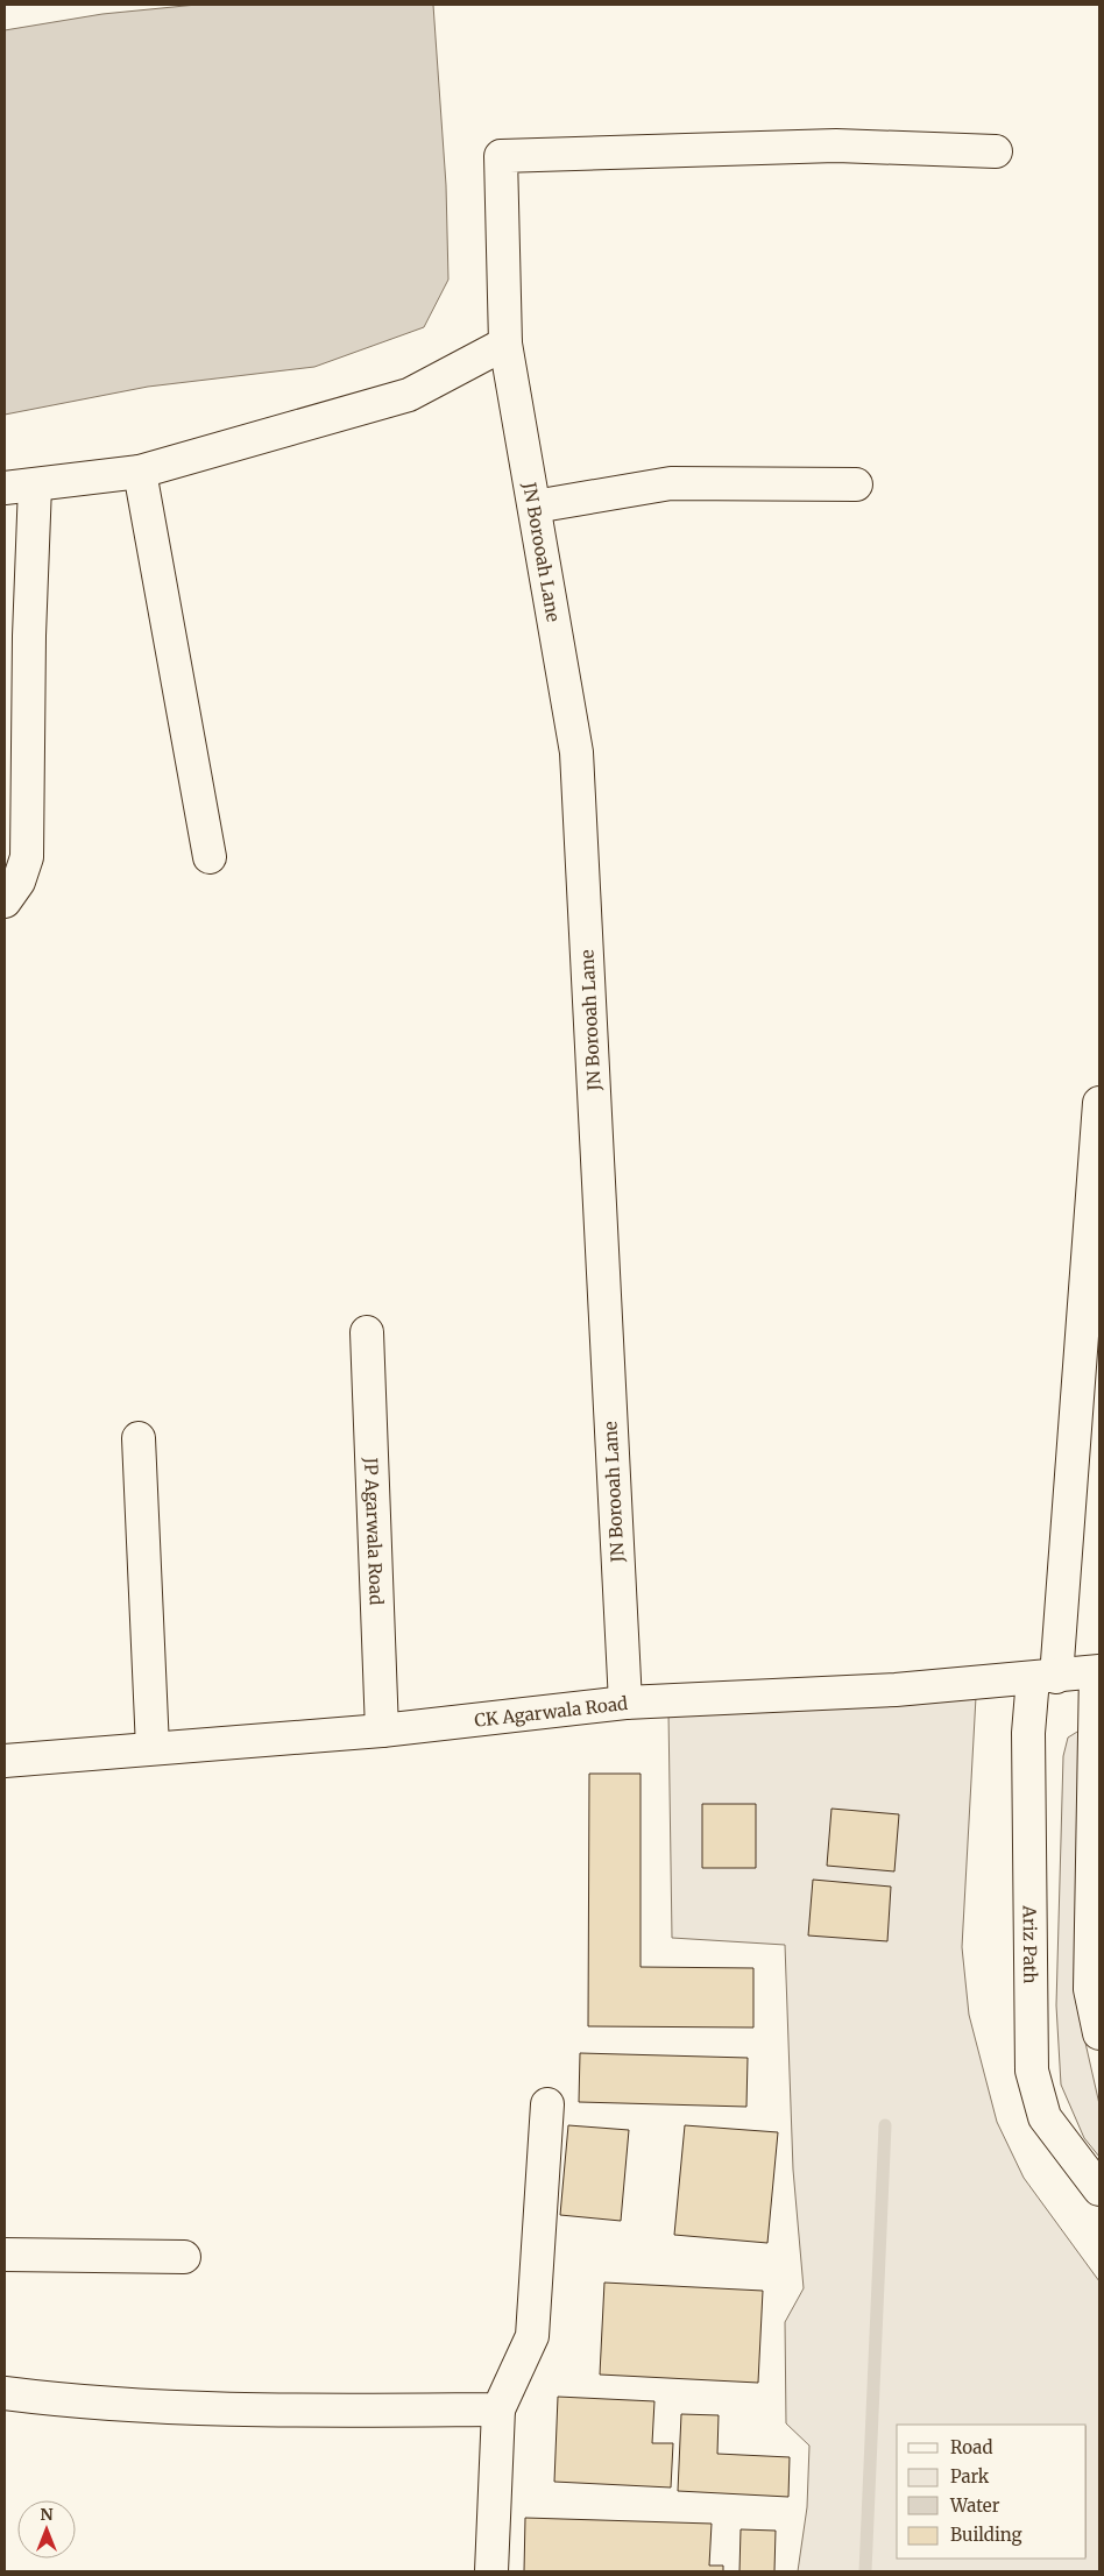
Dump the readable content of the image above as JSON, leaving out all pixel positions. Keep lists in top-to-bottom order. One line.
{"streets":{"street":["JN Borooah Lane","JP Agarwala Road","CK Agarwala Road","Ariz Path"]},"crossings":[["JN Borooah Lane","CK Agarwala Road"],["JP Agarwala Road","CK Agarwala Road"],["CK Agarwala Road","Ariz Path"]],"legend":["Road","Park","Water","Building"],"north":"top"}
